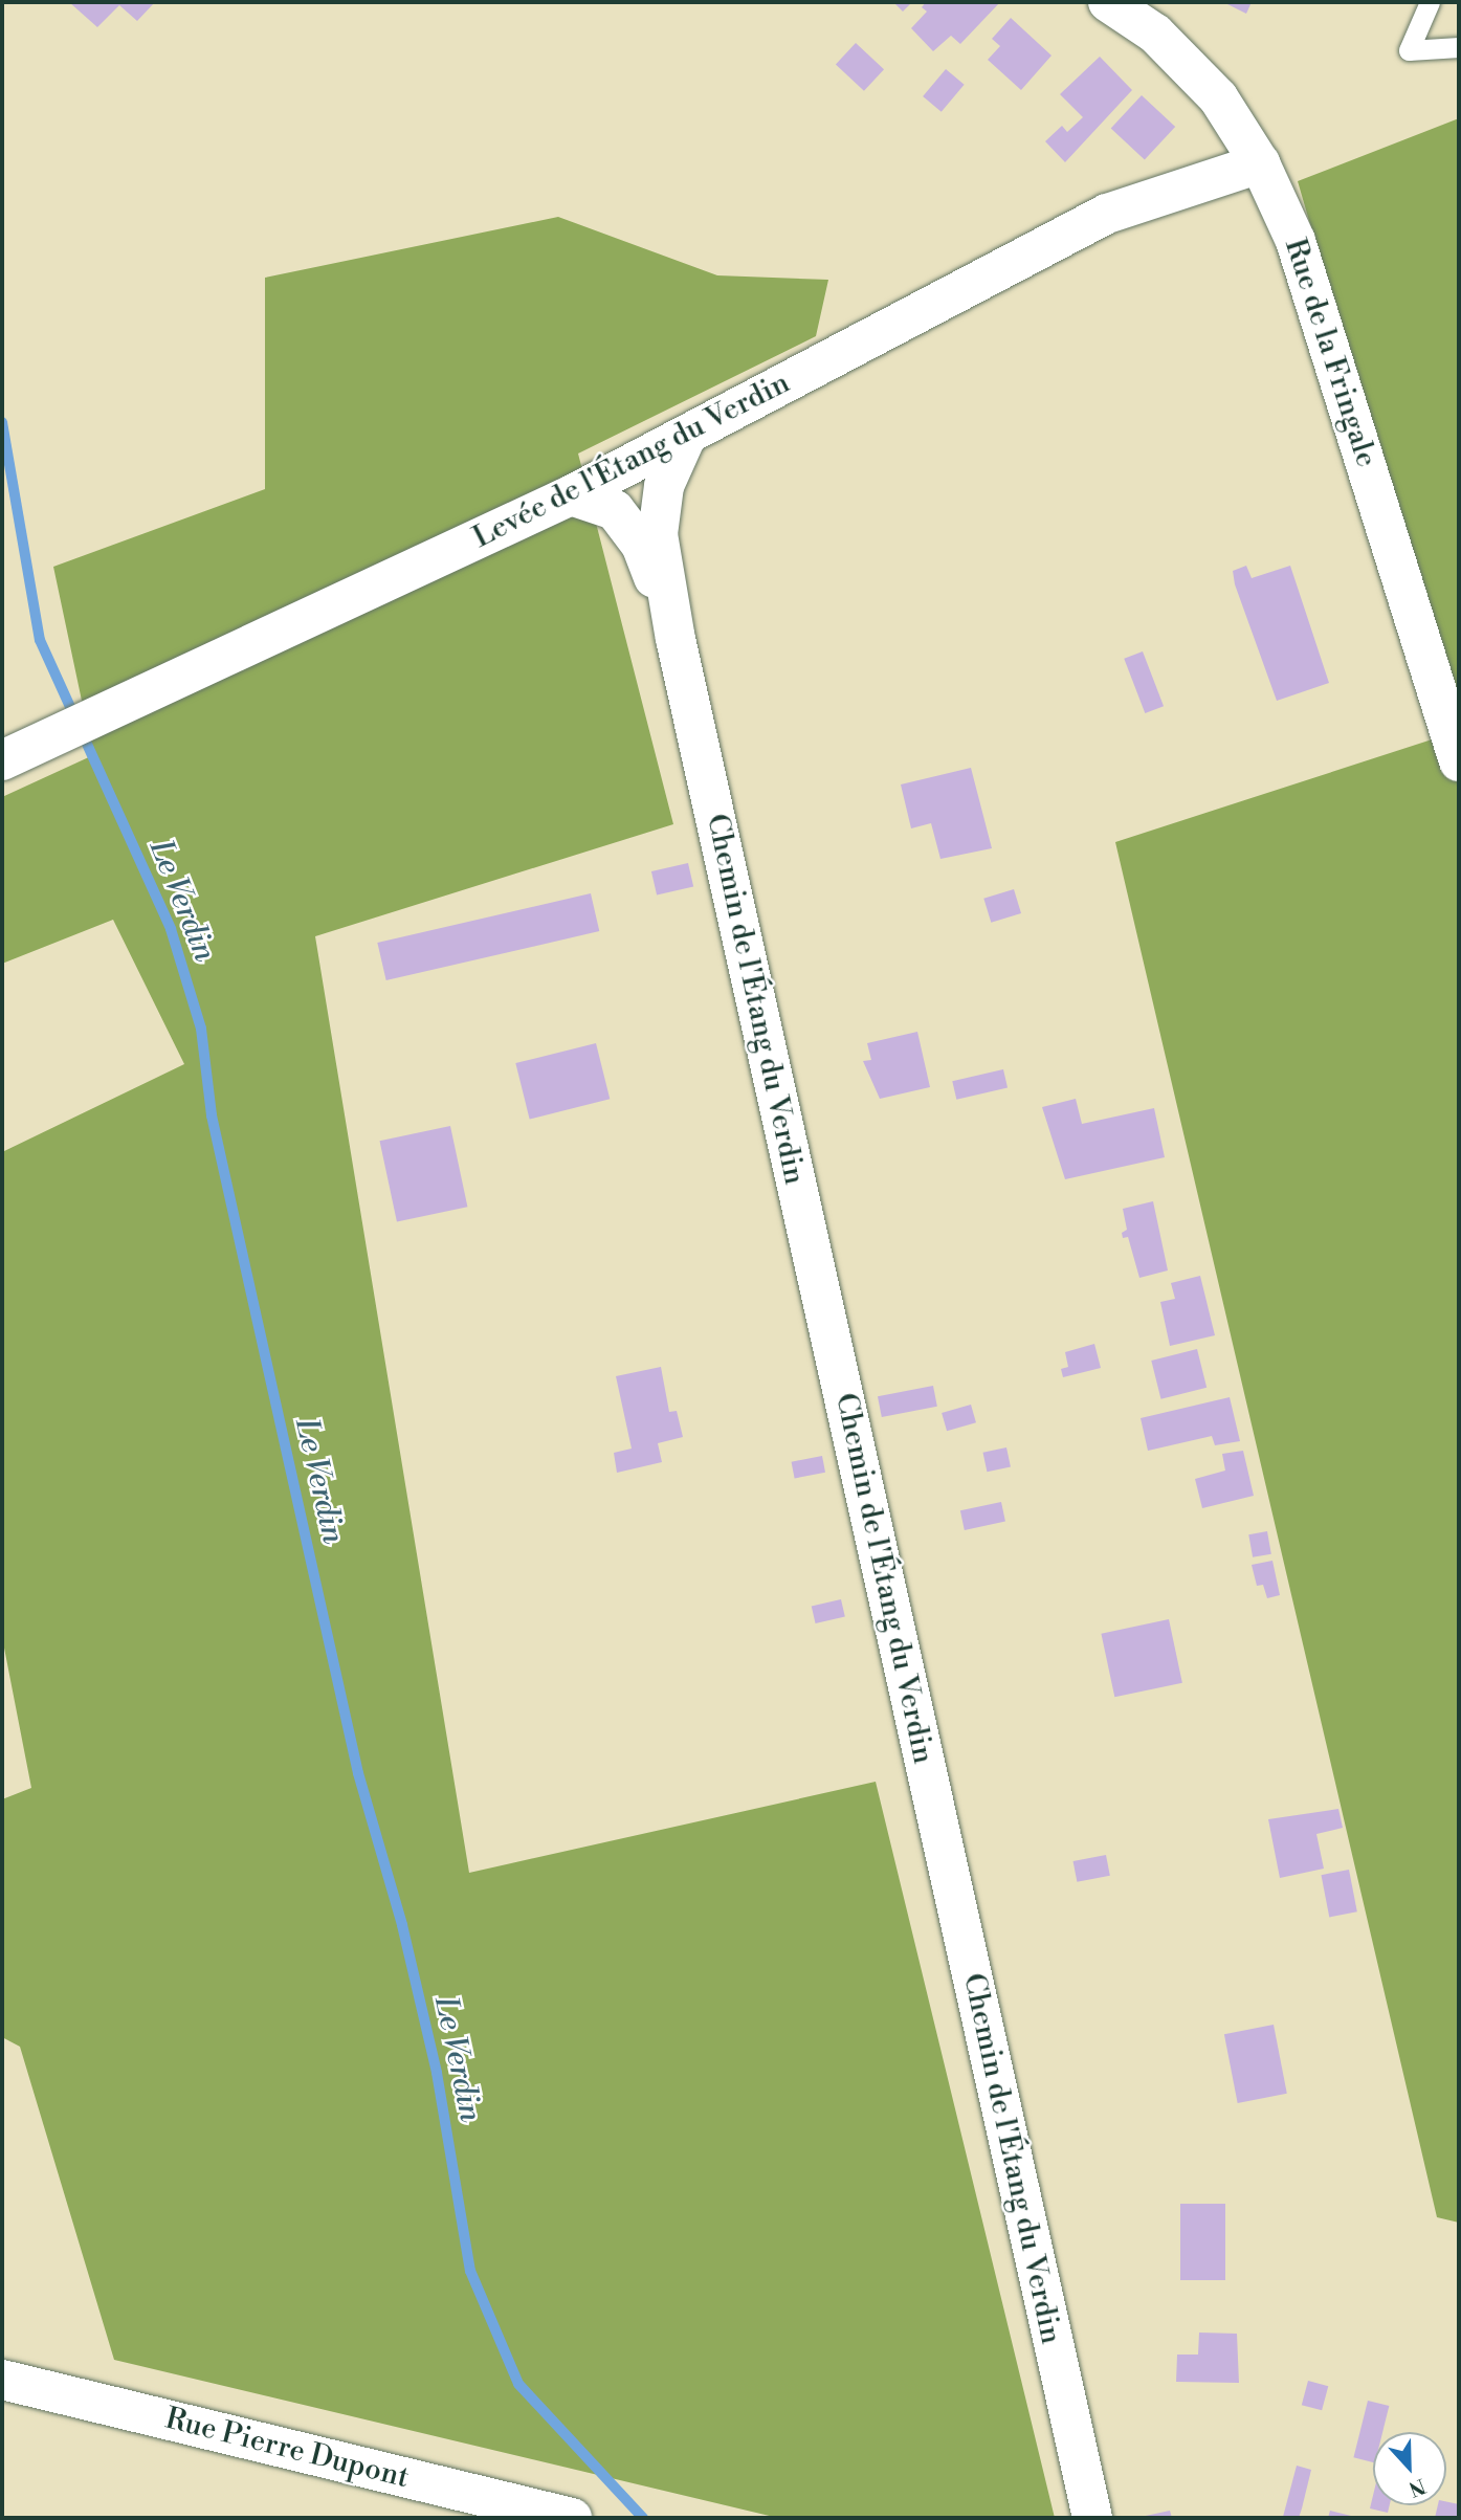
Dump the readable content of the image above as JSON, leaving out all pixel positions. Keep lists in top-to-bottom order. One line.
{"streets":{"street":["Rue de la Fringale","Levée de l'Étang du Verdin","Chemin de l'Étang du Verdin","Rue Pierre Dupont"]},"crossings":[["Rue de la Fringale","Levée de l'Étang du Verdin"],["Levée de l'Étang du Verdin","Chemin de l'Étang du Verdin"]],"water":["Le Verdin"],"north":"bottom"}
